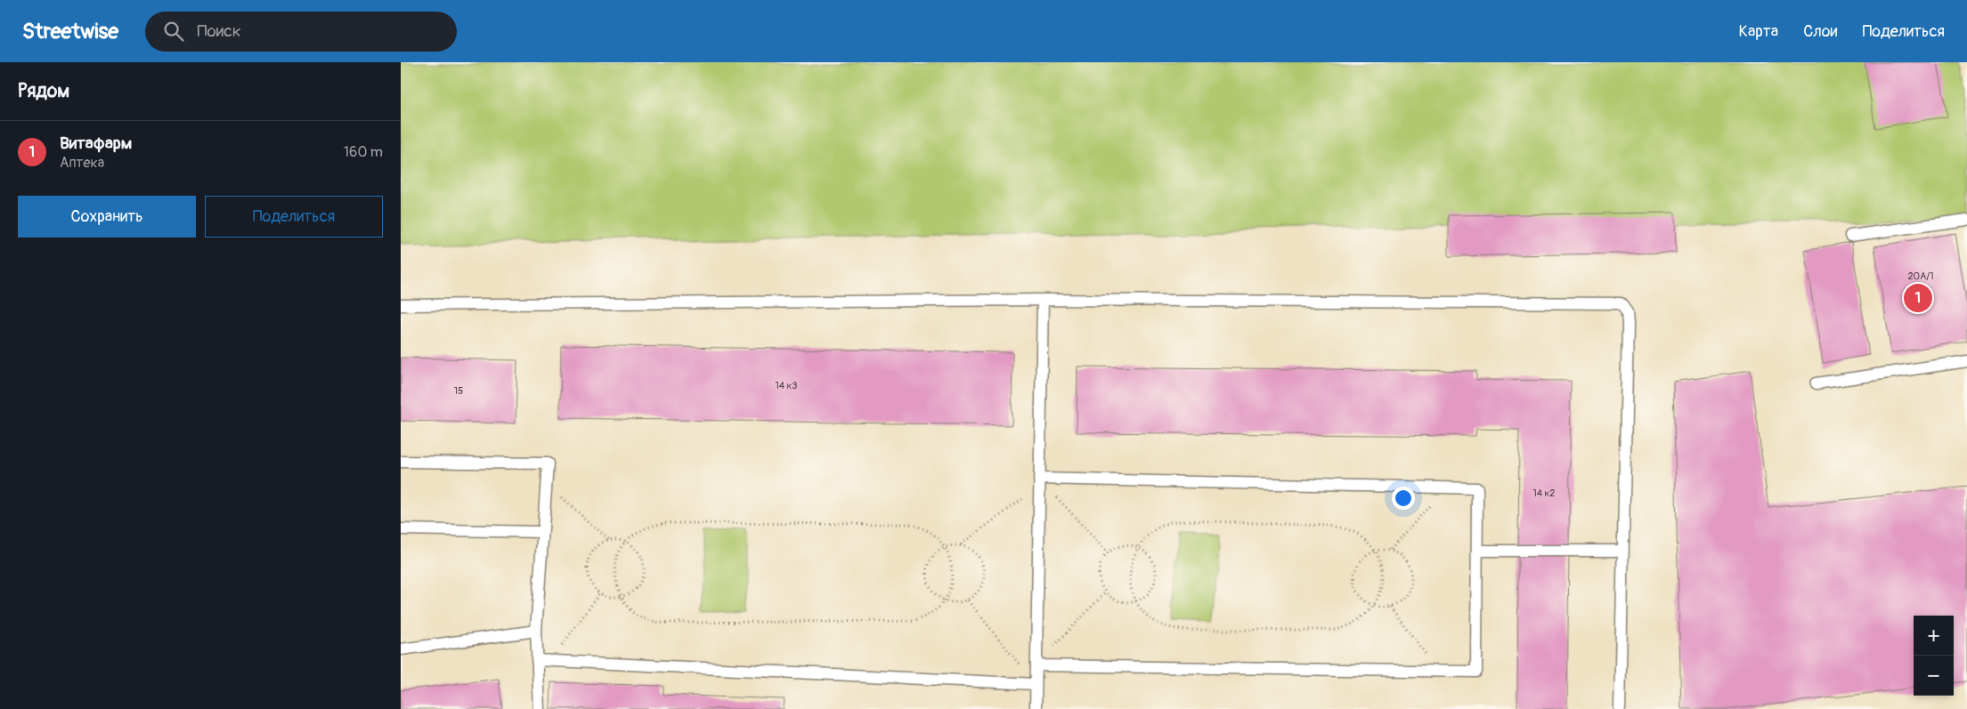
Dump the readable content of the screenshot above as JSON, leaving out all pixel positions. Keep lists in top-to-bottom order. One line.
{"house_numbers":["20А/1","14 к3","15","14 к2"],"page":{"header":"Streetwise","search":"Поиск","nav":["Карта","Слои","Поделиться"],"heading":"Рядом","list":[{"mark":"1","name":"Витафарм","note":"Аптека","value":"160 m"}],"buttons":["Сохранить","Поделиться"],"pins":"1","map_buttons":["+","−"]}}
